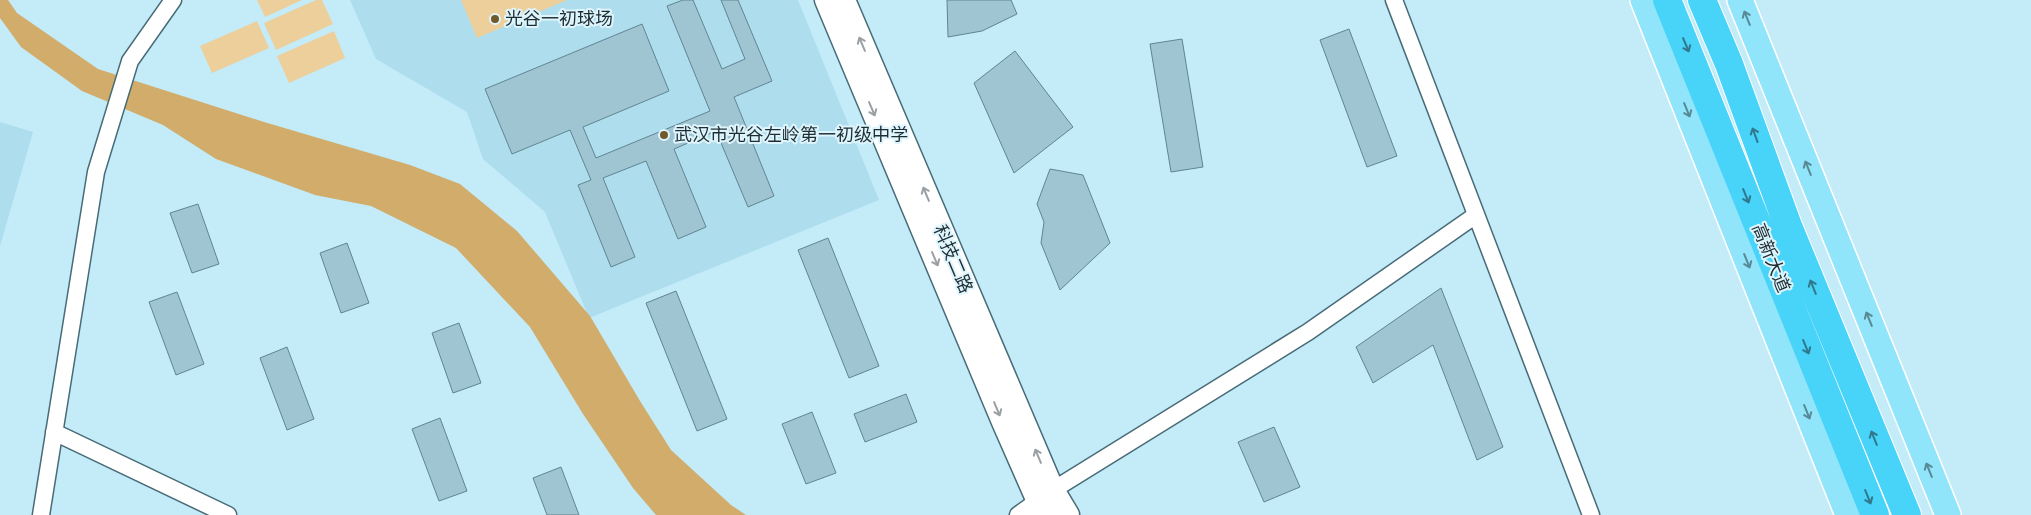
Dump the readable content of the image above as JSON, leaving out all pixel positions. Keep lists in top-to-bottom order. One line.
{"streets":{"highway":["高新大道"],"street":["科技二路"]},"places":["光谷一初球场","武汉市光谷左岭第一初级中学"]}
